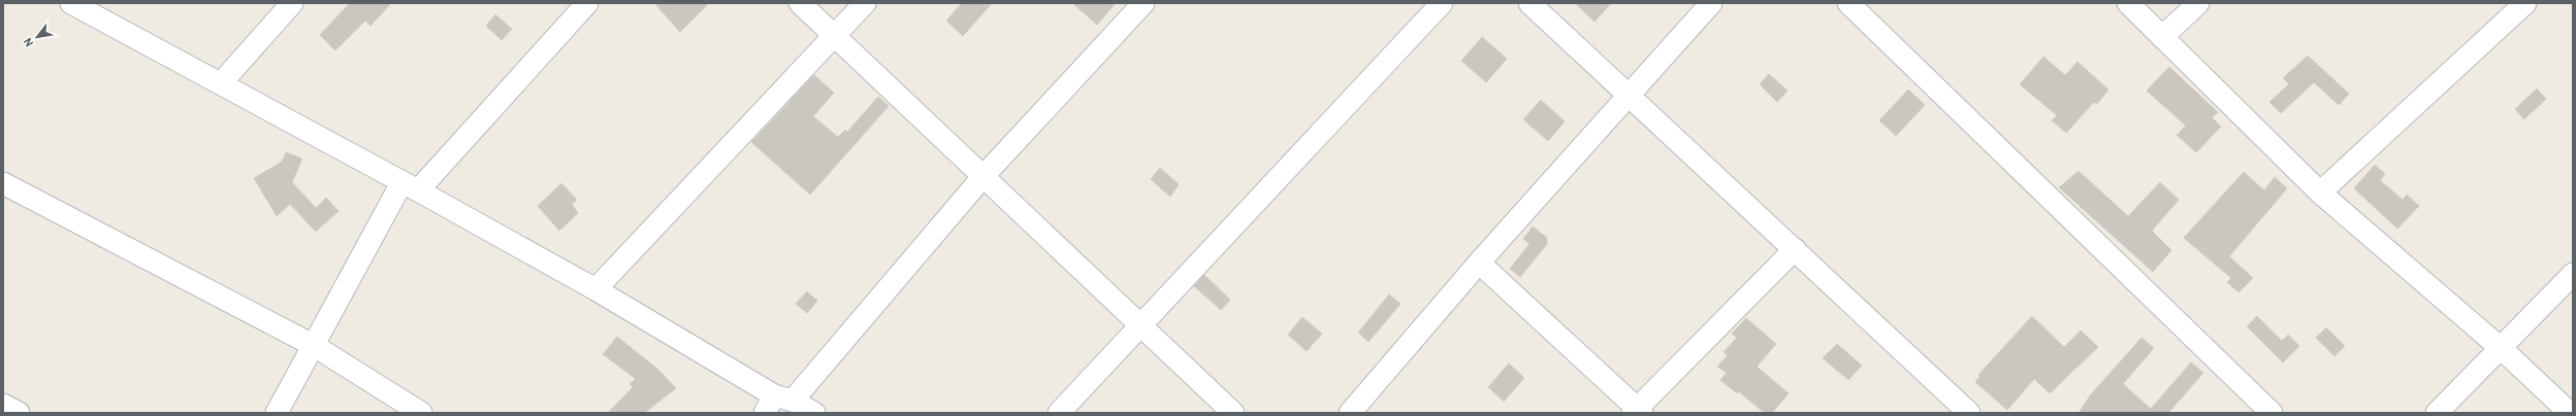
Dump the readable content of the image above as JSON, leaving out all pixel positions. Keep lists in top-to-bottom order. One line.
{"north":"bottom left"}
